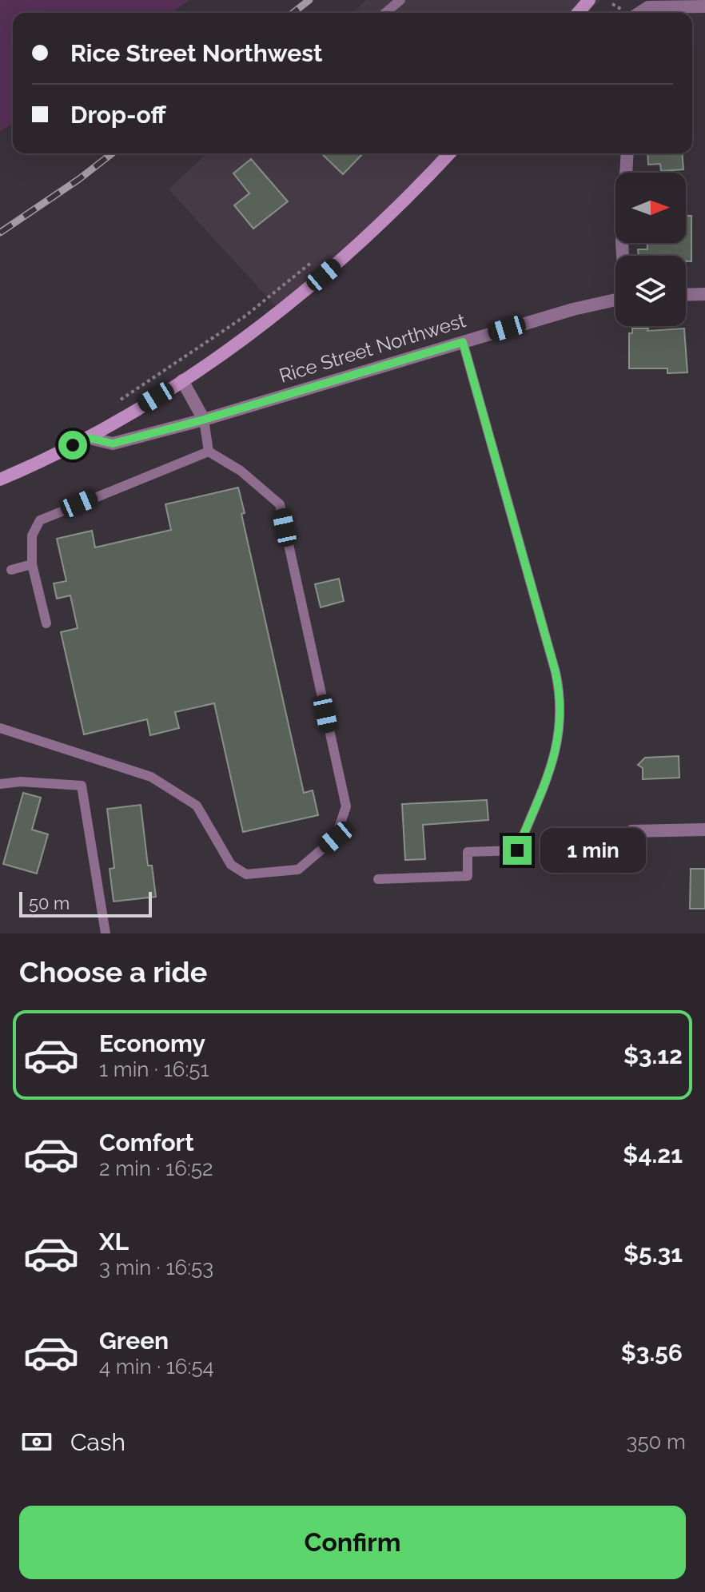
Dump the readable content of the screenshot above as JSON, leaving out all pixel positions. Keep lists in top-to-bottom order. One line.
{"streets":{"street":["Rice Street Northwest"]},"scale_bar":"50 m","north":"right","page":{"banner":["Rice Street Northwest","Drop-off"],"bubble":"1 min","scale":"50 m","heading":"Choose a ride","list":[{"name":"Economy","note":"1 min · 16:51","value":"$3.12"},{"name":"Comfort","note":"2 min · 16:52","value":"$4.21"},{"name":"XL","note":"3 min · 16:53","value":"$5.31"},{"name":"Green","note":"4 min · 16:54","value":"$3.56"}],"pay":["Cash","350 m"],"buttons":"Confirm"}}
